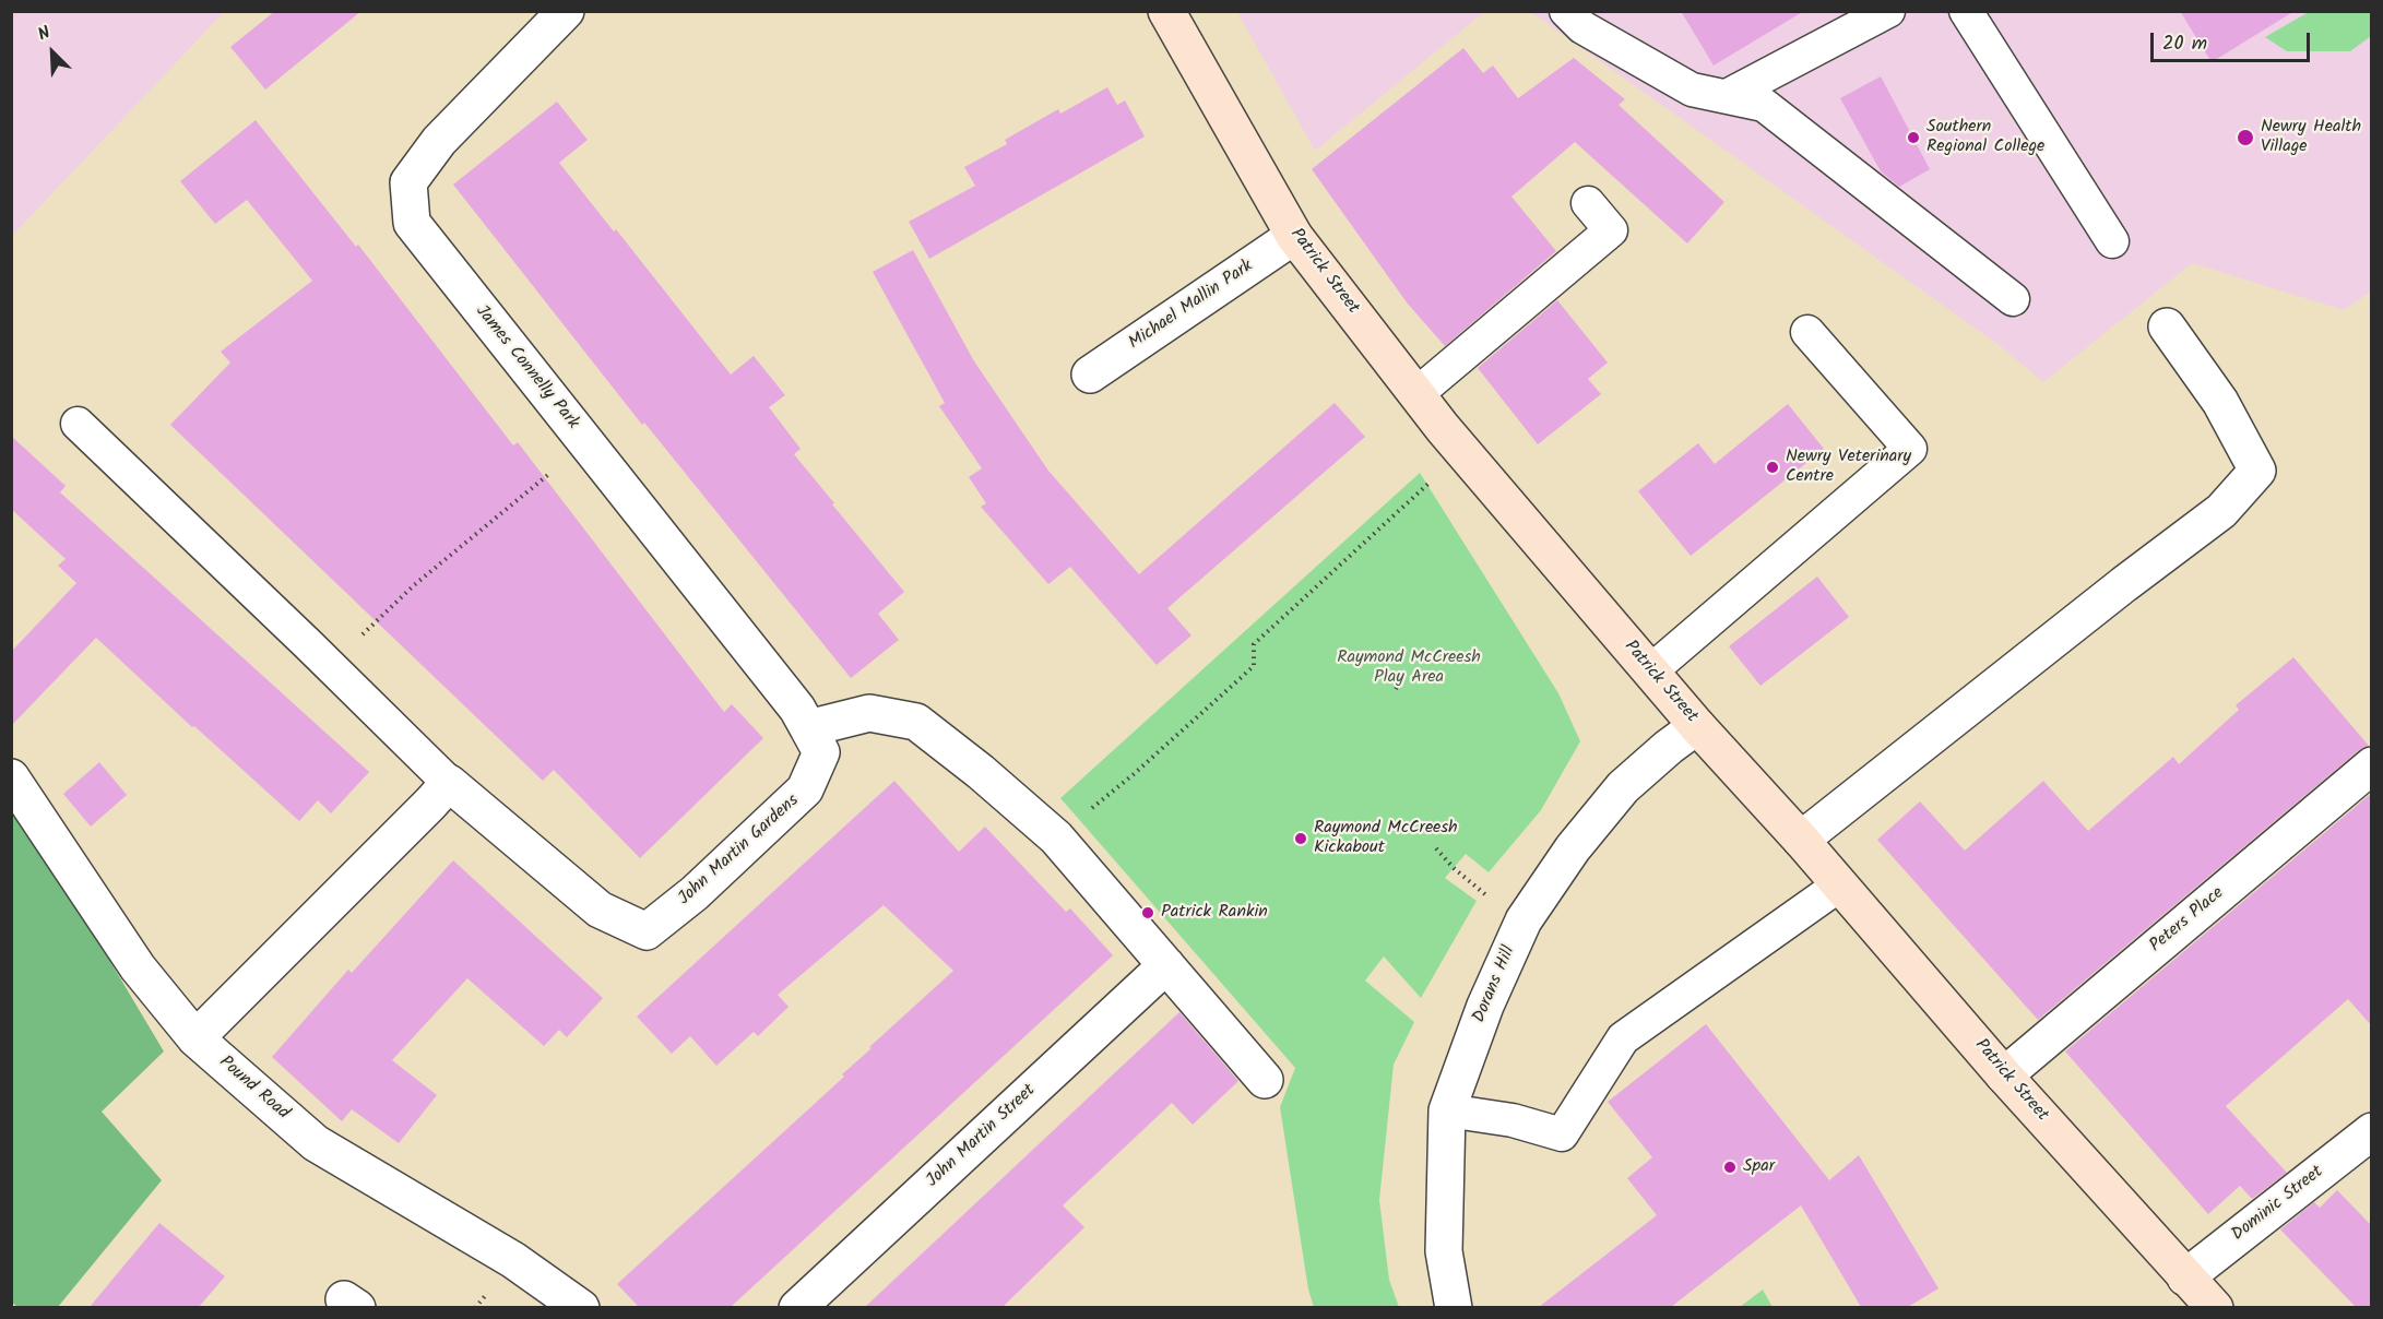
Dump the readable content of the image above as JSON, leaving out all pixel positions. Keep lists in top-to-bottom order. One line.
{"streets":{"main road":["Patrick Street"],"street":["Michael Mallin Park","James Connelly Park","John Martin Gardens","Peters Place","Dorans Hill","Pound Road","John Martin Street","Dominic Street"]},"crossings":[["Patrick Street","Michael Mallin Park"],["Patrick Street","Peters Place"],["Patrick Street","Dorans Hill"],["Patrick Street","Dominic Street"],["James Connelly Park","John Martin Gardens"]],"parks":["Raymond McCreesh Play Area"],"places":["Southern Regional College","Newry Health Village","Newry Veterinary Centre","Raymond McCreesh Kickabout","Patrick Rankin","Spar"],"scale_bar":"20 m","north":"top left"}
